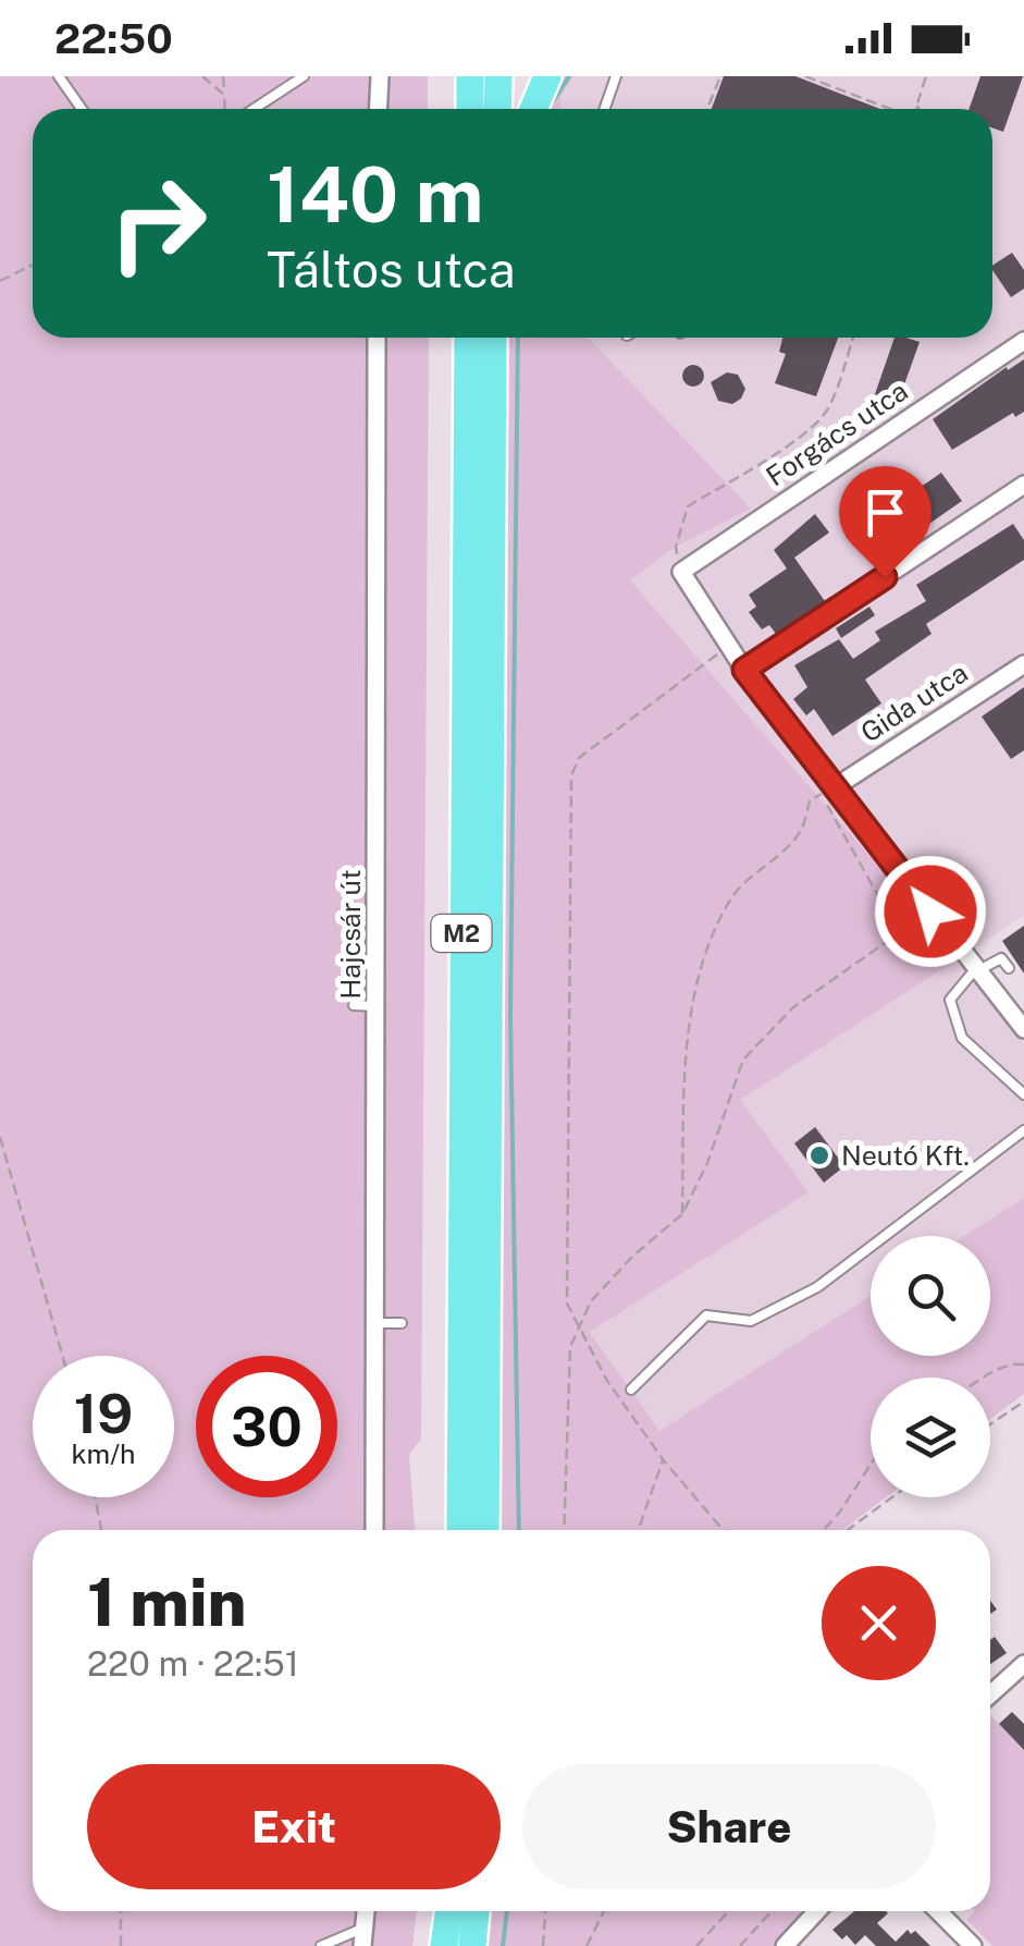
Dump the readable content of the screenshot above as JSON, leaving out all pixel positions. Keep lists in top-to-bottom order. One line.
{"streets":{"highway":["M2"],"street":["Forgács utca","Gida utca","Hajcsár út"]},"places":["Neutó Kft."],"page":{"status":"22:50","turn":["140 m","Táltos utca"],"speed":"19 km/h","limit":"30","heading":["1 min","220 m · 22:51"],"buttons":["Exit","Share"]}}
